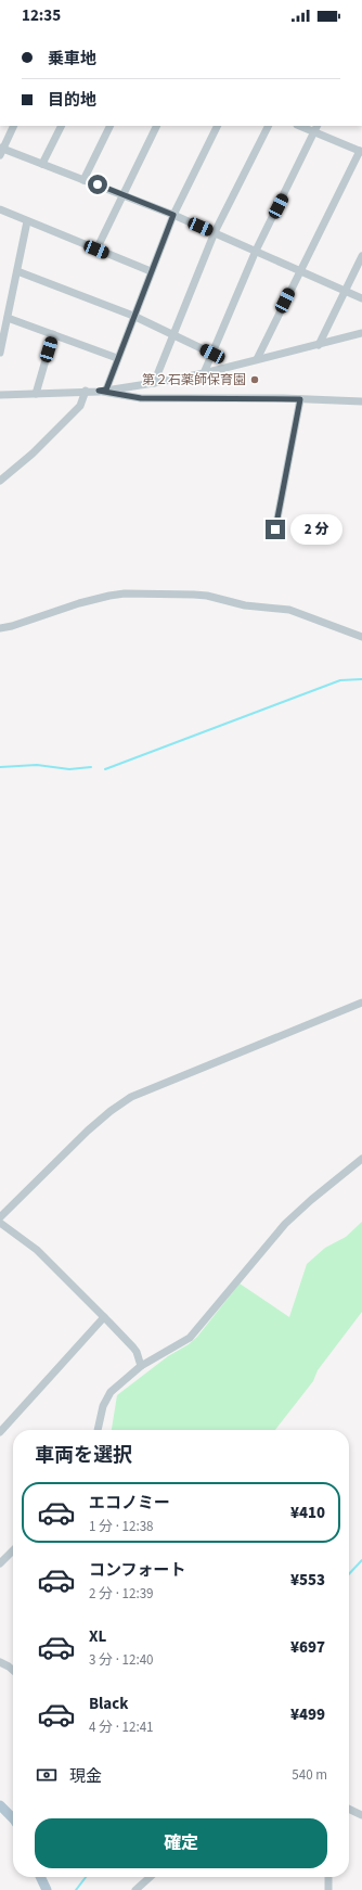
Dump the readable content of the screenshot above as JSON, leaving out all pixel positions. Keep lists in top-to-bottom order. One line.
{"places":["第２石薬師保育園"],"page":{"status":"12:35","banner":["乗車地","目的地"],"bubble":"2 分","heading":"車両を選択","list":[{"name":"エコノミー","note":"1 分 · 12:38","value":"¥410"},{"name":"コンフォート","note":"2 分 · 12:39","value":"¥553"},{"name":"XL","note":"3 分 · 12:40","value":"¥697"},{"name":"Black","note":"4 分 · 12:41","value":"¥499"}],"pay":["現金","540 m"],"buttons":"確定"}}
